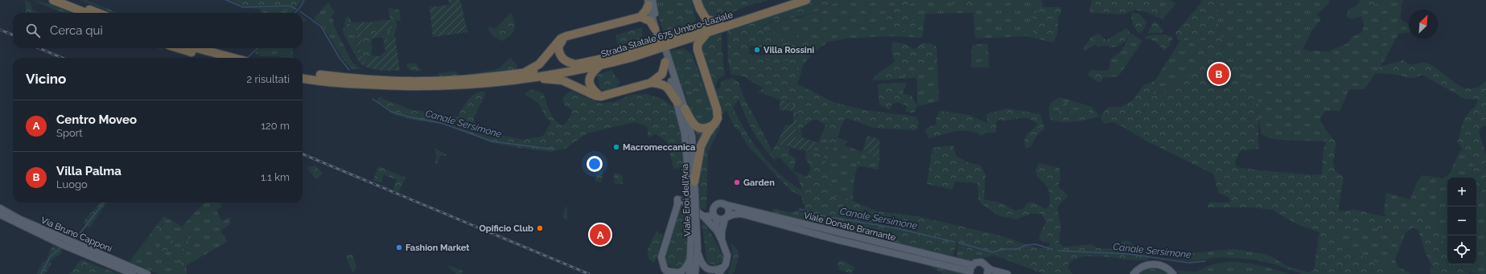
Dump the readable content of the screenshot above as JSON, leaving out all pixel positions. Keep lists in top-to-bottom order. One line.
{"streets":{"highway":["Strada Statale 675 Umbro-Laziale"],"main road":["Viale Eroi dell'Aria","Viale Donato Bramante","Via Bruno Capponi"]},"crossings":[["Viale Eroi dell'Aria","Viale Donato Bramante"]],"water":["Canale Sersimone"],"places":["Villa Rossini","Macromeccanica","Garden","Opificio Club","Fashion Market"],"north":"top right","page":{"search":"Cerca qui","heading":["Vicino","2 risultati"],"pins":["B","A"],"list":[{"mark":"A","name":"Centro Moveo","note":"Sport","value":"120 m"},{"mark":"B","name":"Villa Palma","note":"Luogo","value":"1.1 km"}],"map_buttons":["+","−"]}}
